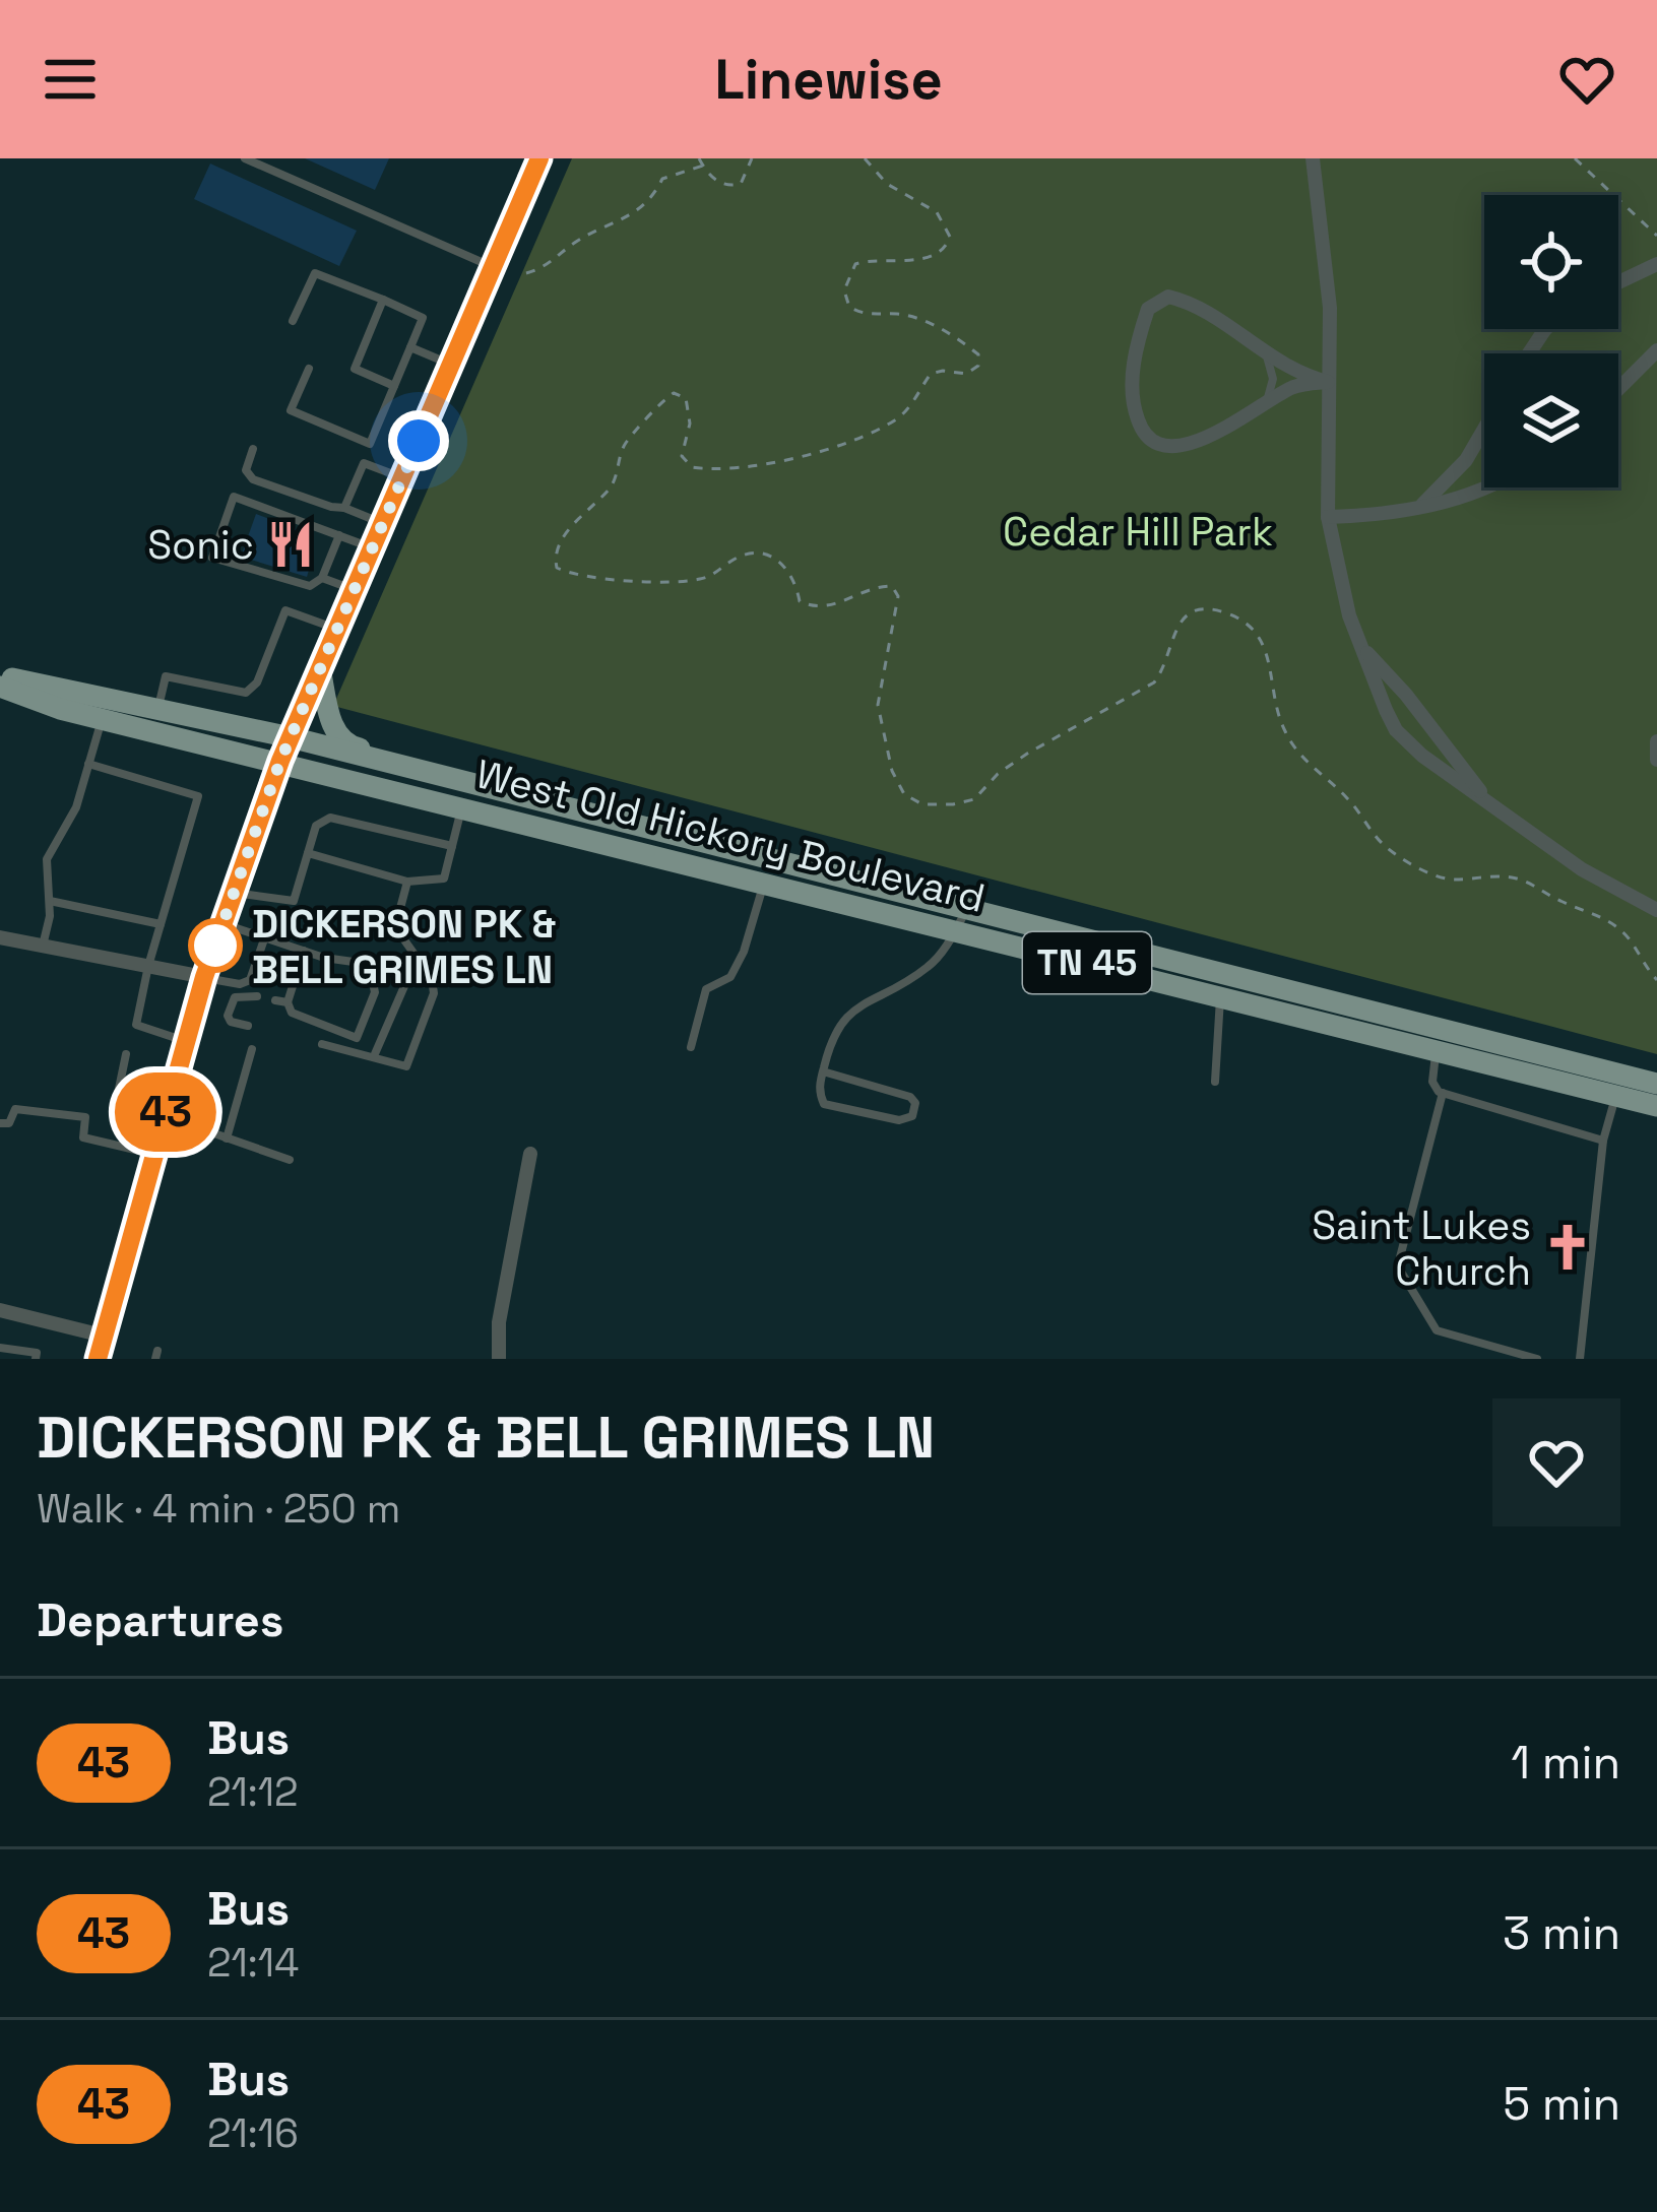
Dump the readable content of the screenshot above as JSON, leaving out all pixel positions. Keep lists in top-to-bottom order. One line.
{"streets":{"main road":["West Old Hickory Boulevard","TN 45"]},"parks":["Cedar Hill Park"],"places":{"restaurant":["Sonic"],"other":["DICKERSON PK & BELL GRIMES LN"],"church":["Saint Lukes Church"]},"lines":["bus line 43"],"page":{"header":"Linewise","on_map":"43","heading":[["DICKERSON PK & BELL GRIMES LN","Walk · 4 min · 250 m"],"Departures"],"list":[{"mark":"43","name":"Bus","note":"21:12","value":"1 min"},{"mark":"43","name":"Bus","note":"21:14","value":"3 min"},{"mark":"43","name":"Bus","note":"21:16","value":"5 min"}]}}
